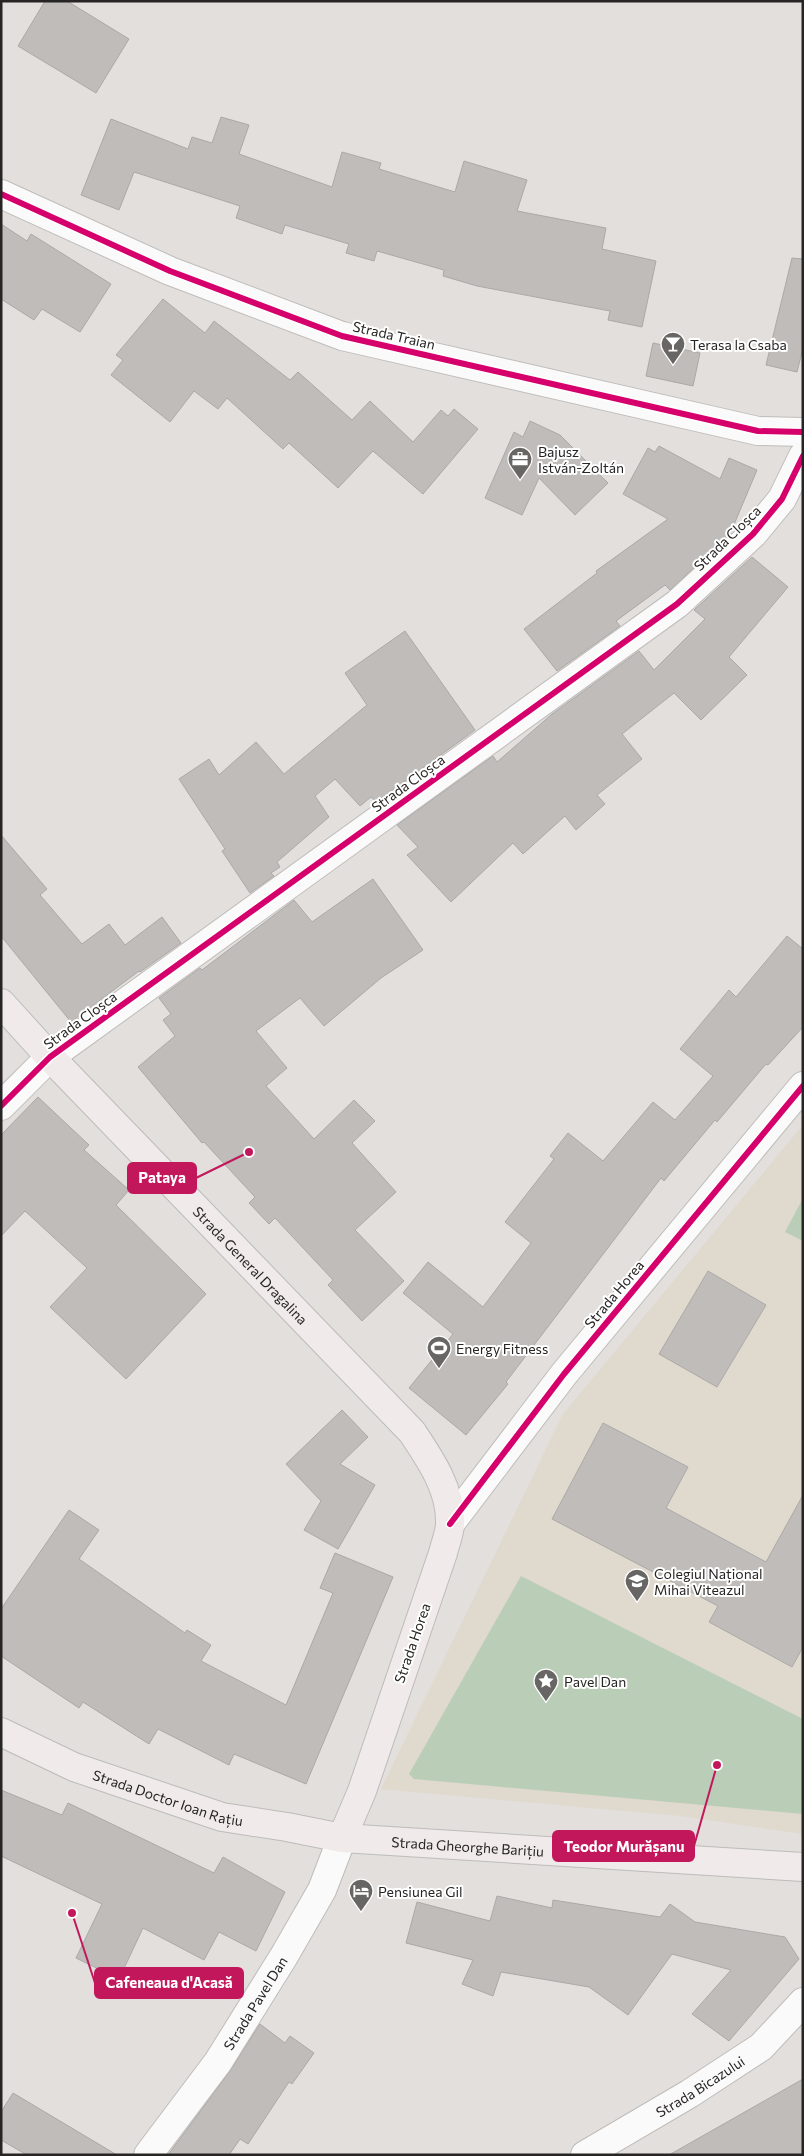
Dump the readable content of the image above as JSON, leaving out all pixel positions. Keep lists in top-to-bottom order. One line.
{"streets":{"main road":["Strada General Dragalina","Strada Horea","Strada Doctor Ioan Rațiu","Strada Gheorghe Barițiu"],"street":["Strada Traian","Strada Cloșca","Strada Pavel Dan","Strada Bicazului"]},"crossings":[["Strada Cloșca","Strada General Dragalina"],["Strada General Dragalina","Strada Horea"],["Strada Horea","Strada Doctor Ioan Rațiu"],["Strada Horea","Strada Gheorghe Barițiu"],["Strada Horea","Strada Pavel Dan"],["Strada Doctor Ioan Rațiu","Strada Gheorghe Barițiu"],["Strada Doctor Ioan Rațiu","Strada Pavel Dan"],["Strada Gheorghe Barițiu","Strada Pavel Dan"]],"places":{"bar":["Terasa la Csaba"],"office":["Bajusz István-Zoltán"],"other":["Pataya","Teodor Murășanu","Cafeneaua d'Acasă"],"sports":["Energy Fitness"],"school or university":["Colegiul Național Mihai Viteazul"],"place":["Pavel Dan"],"hotel":["Pensiunea Gil"]}}
